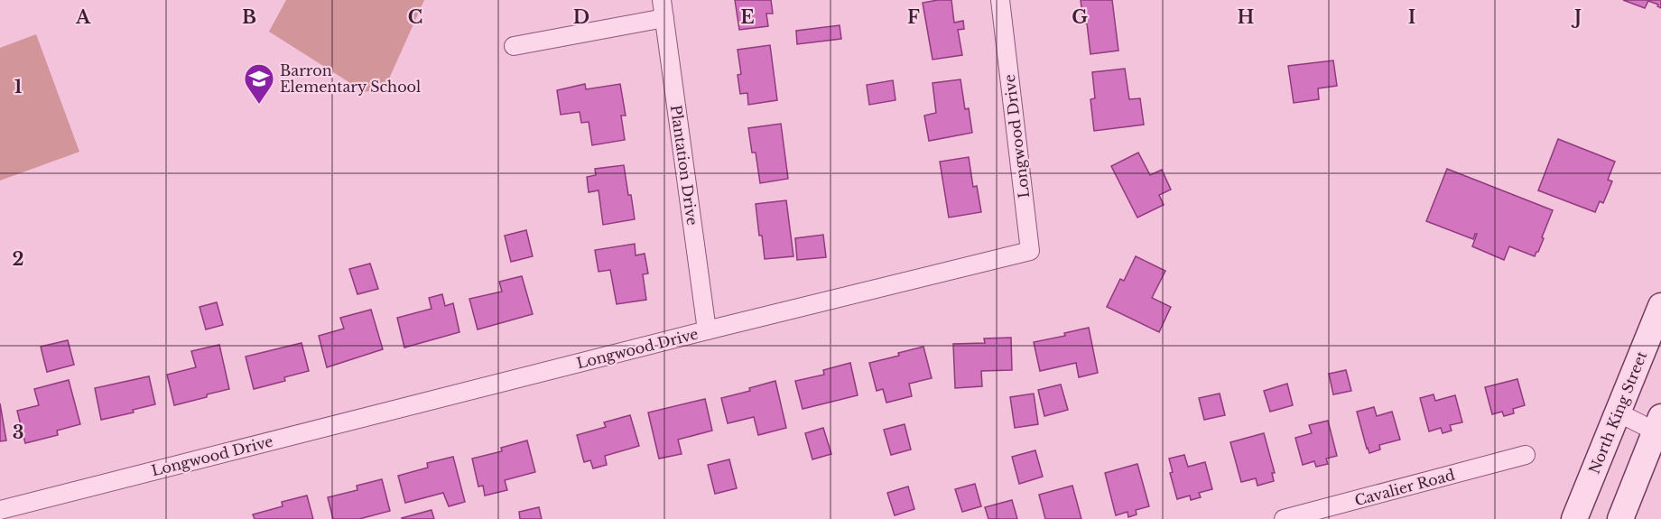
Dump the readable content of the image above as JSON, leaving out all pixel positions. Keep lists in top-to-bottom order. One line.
{"streets":{"main road":["North King Street"],"street":["Longwood Drive","Plantation Drive","Cavalier Road"]},"crossings":[["Longwood Drive","Plantation Drive"]],"places":{"school or university":["Barron Elementary School"]},"grid":{"columns":["A","B","C","D","E","F","G","H","I","J"],"rows":["1","2","3"]}}
